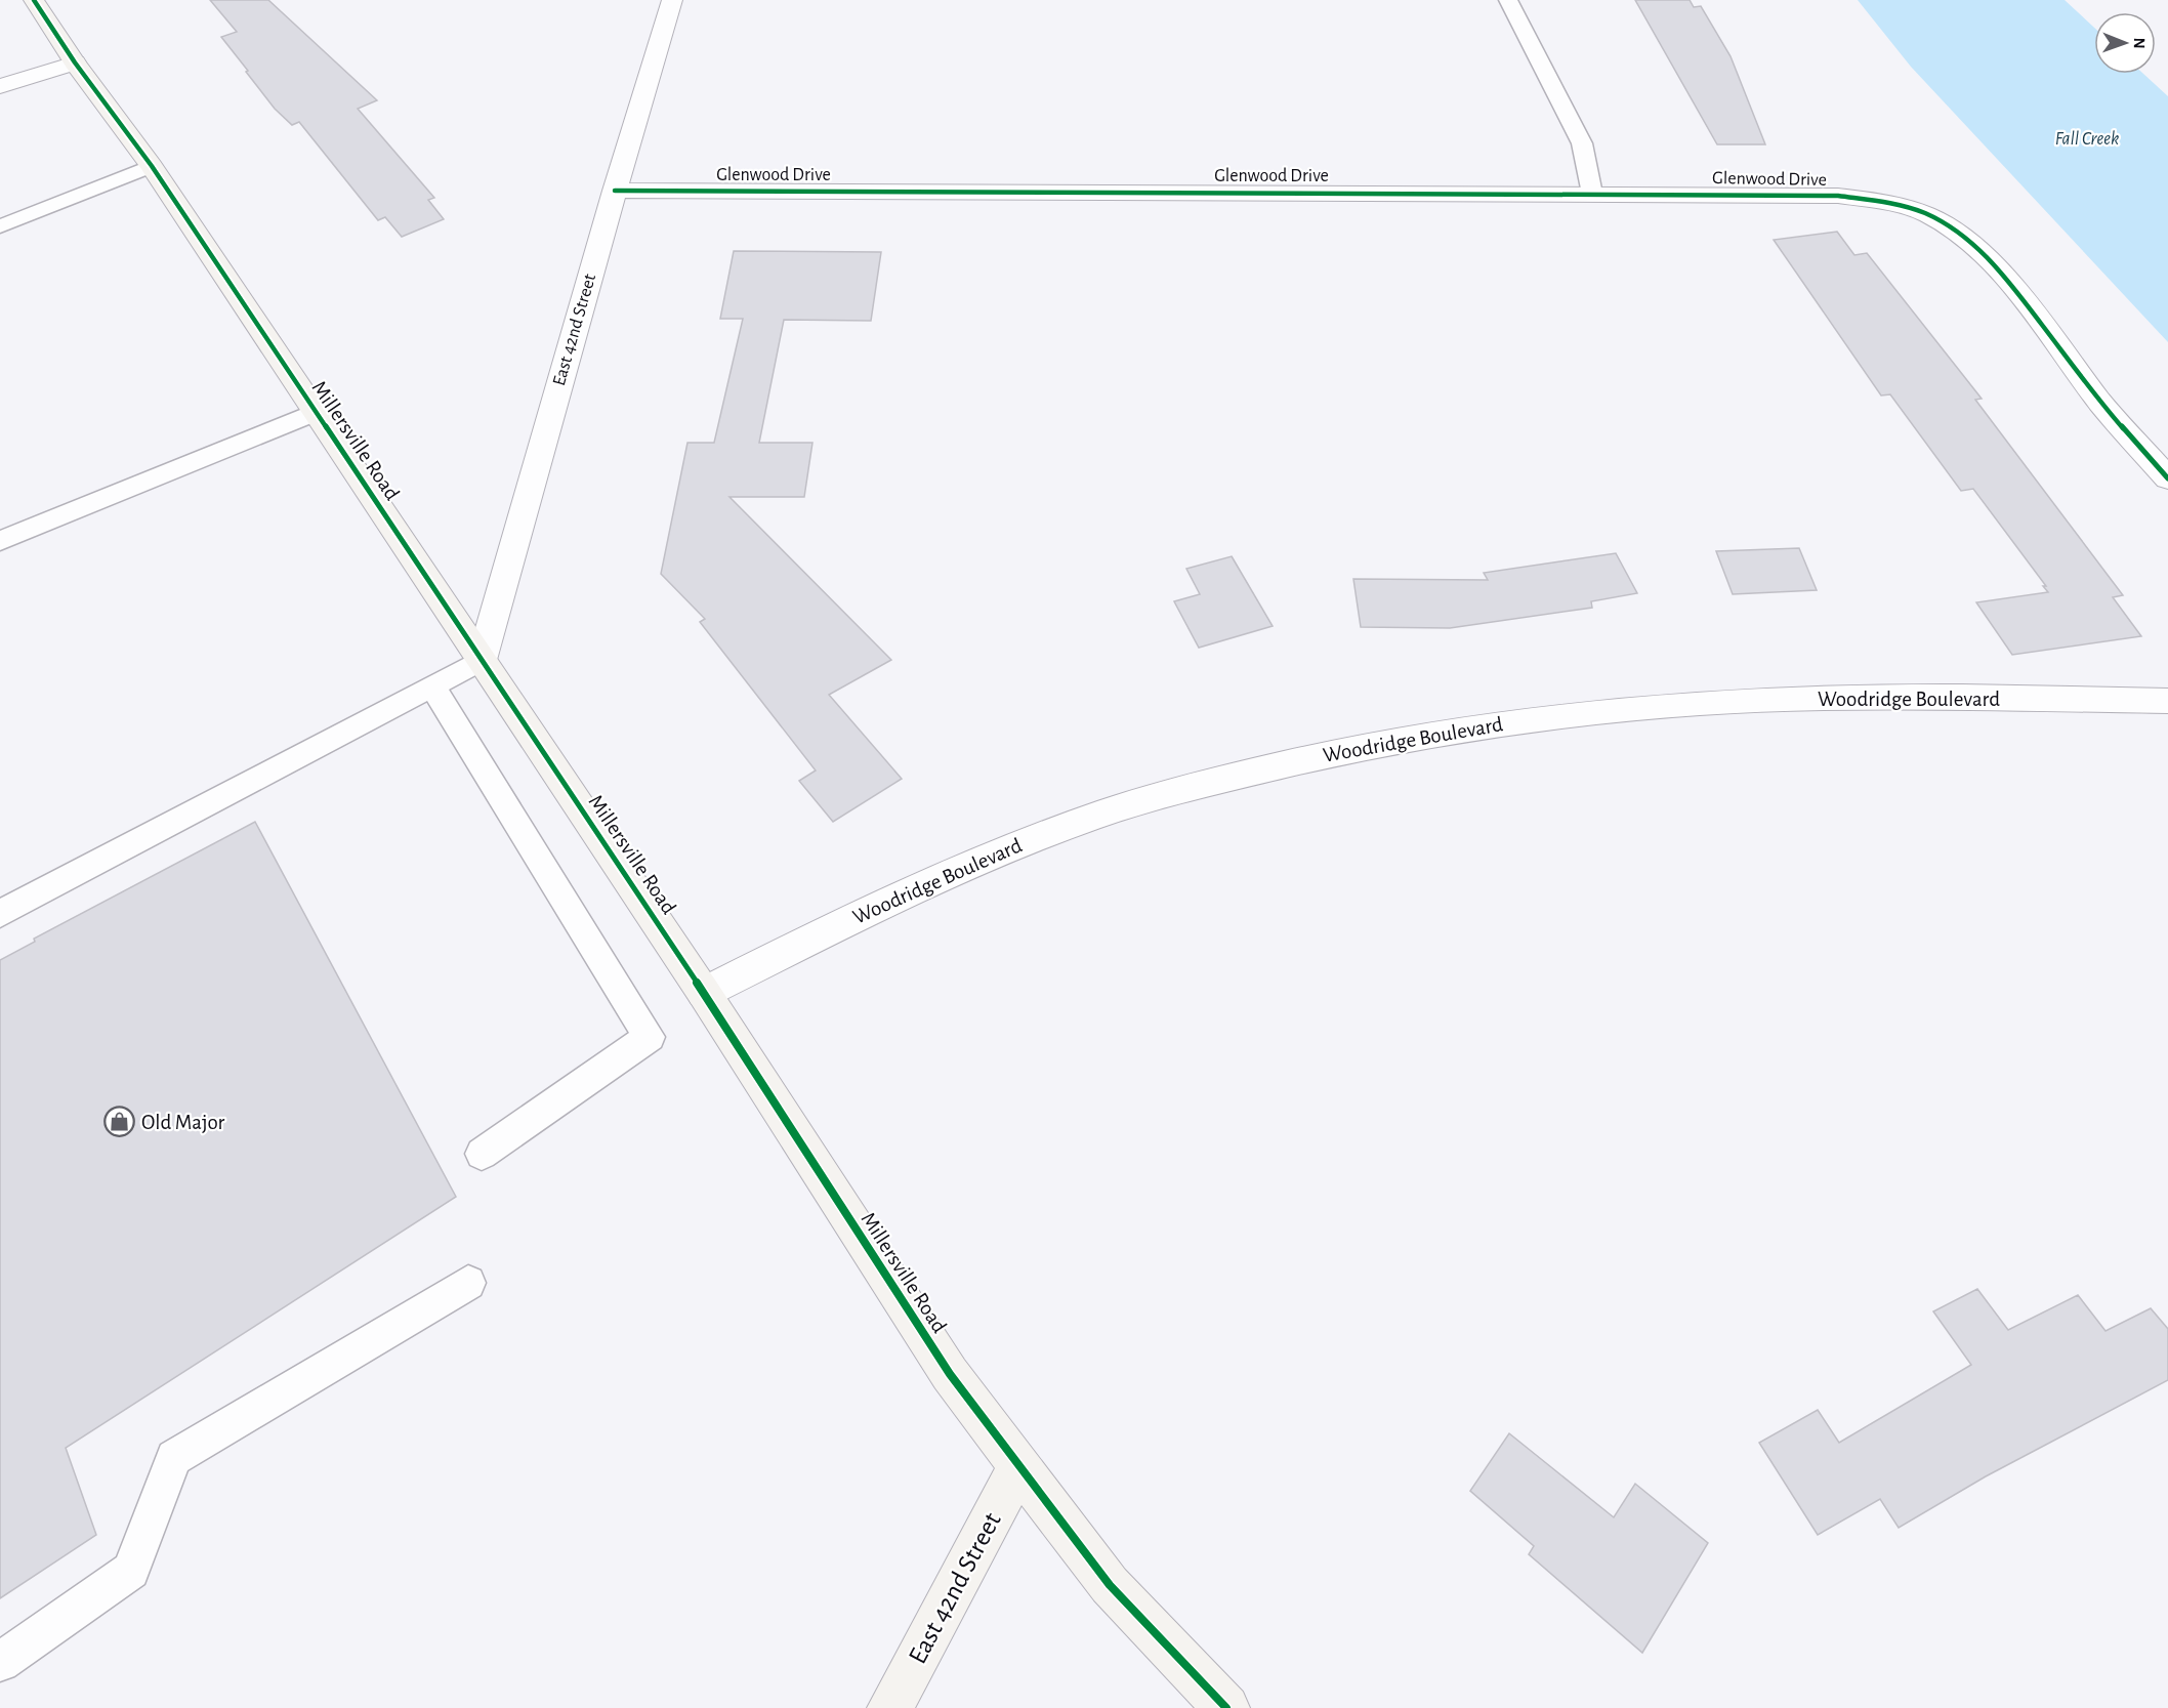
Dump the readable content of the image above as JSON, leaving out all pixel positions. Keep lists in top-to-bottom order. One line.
{"streets":{"street":["Glenwood Drive","East 42nd Street","Millersville Road","Woodridge Boulevard"]},"crossings":[["Glenwood Drive","East 42nd Street"],["East 42nd Street","Millersville Road"],["Millersville Road","Woodridge Boulevard"]],"water":["Fall Creek"],"places":{"shop":["Old Major"]},"north":"right"}
